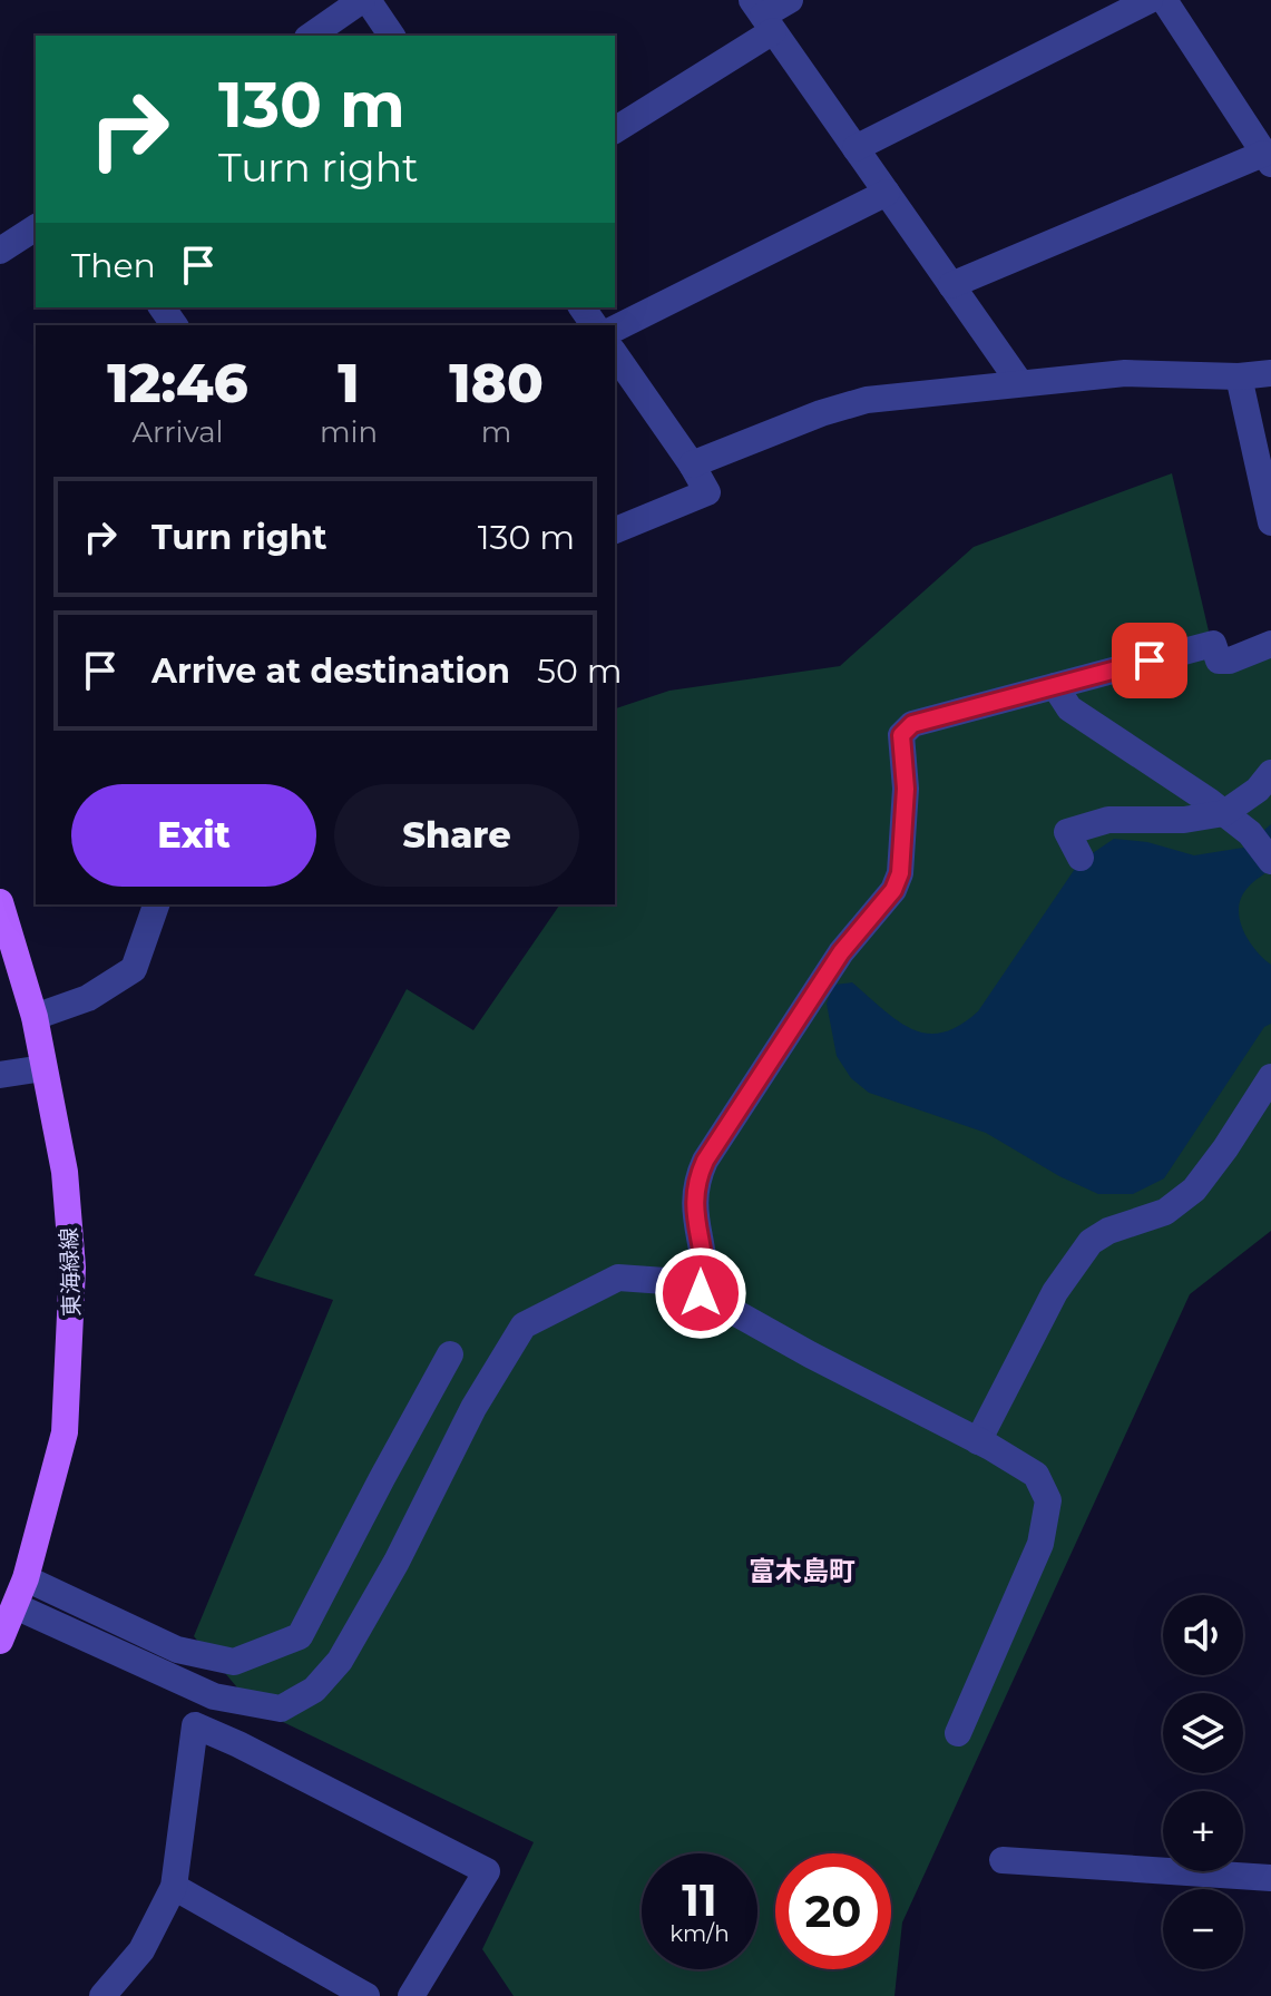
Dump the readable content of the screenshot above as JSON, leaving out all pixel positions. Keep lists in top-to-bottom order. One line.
{"streets":{"main road":["東海緑線"]},"districts":["富木島町"],"page":{"turn":["130 m","Turn right"],"then":"Then","eta":["12:46","Arrival","1","min","180","m"],"list":[{"name":"Turn right","value":"130 m"},{"name":"Arrive at destination","value":"50 m"}],"buttons":["Exit","Share"],"map_buttons":["+","−"],"speed":"11 km/h","limit":"20"}}
